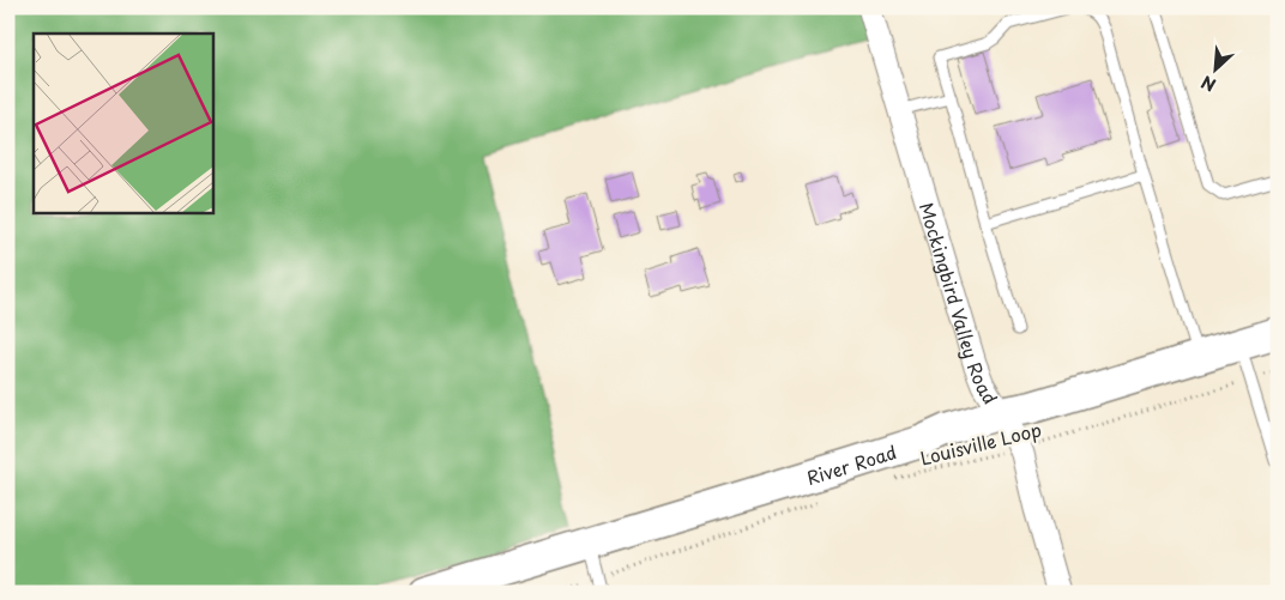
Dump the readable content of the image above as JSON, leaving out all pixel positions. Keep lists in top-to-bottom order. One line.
{"streets":{"street":["Mockingbird Valley Road","River Road"],"path":["Louisville Loop"]},"crossings":[["Mockingbird Valley Road","Louisville Loop"],["Mockingbird Valley Road","River Road"]],"north":"bottom left"}
